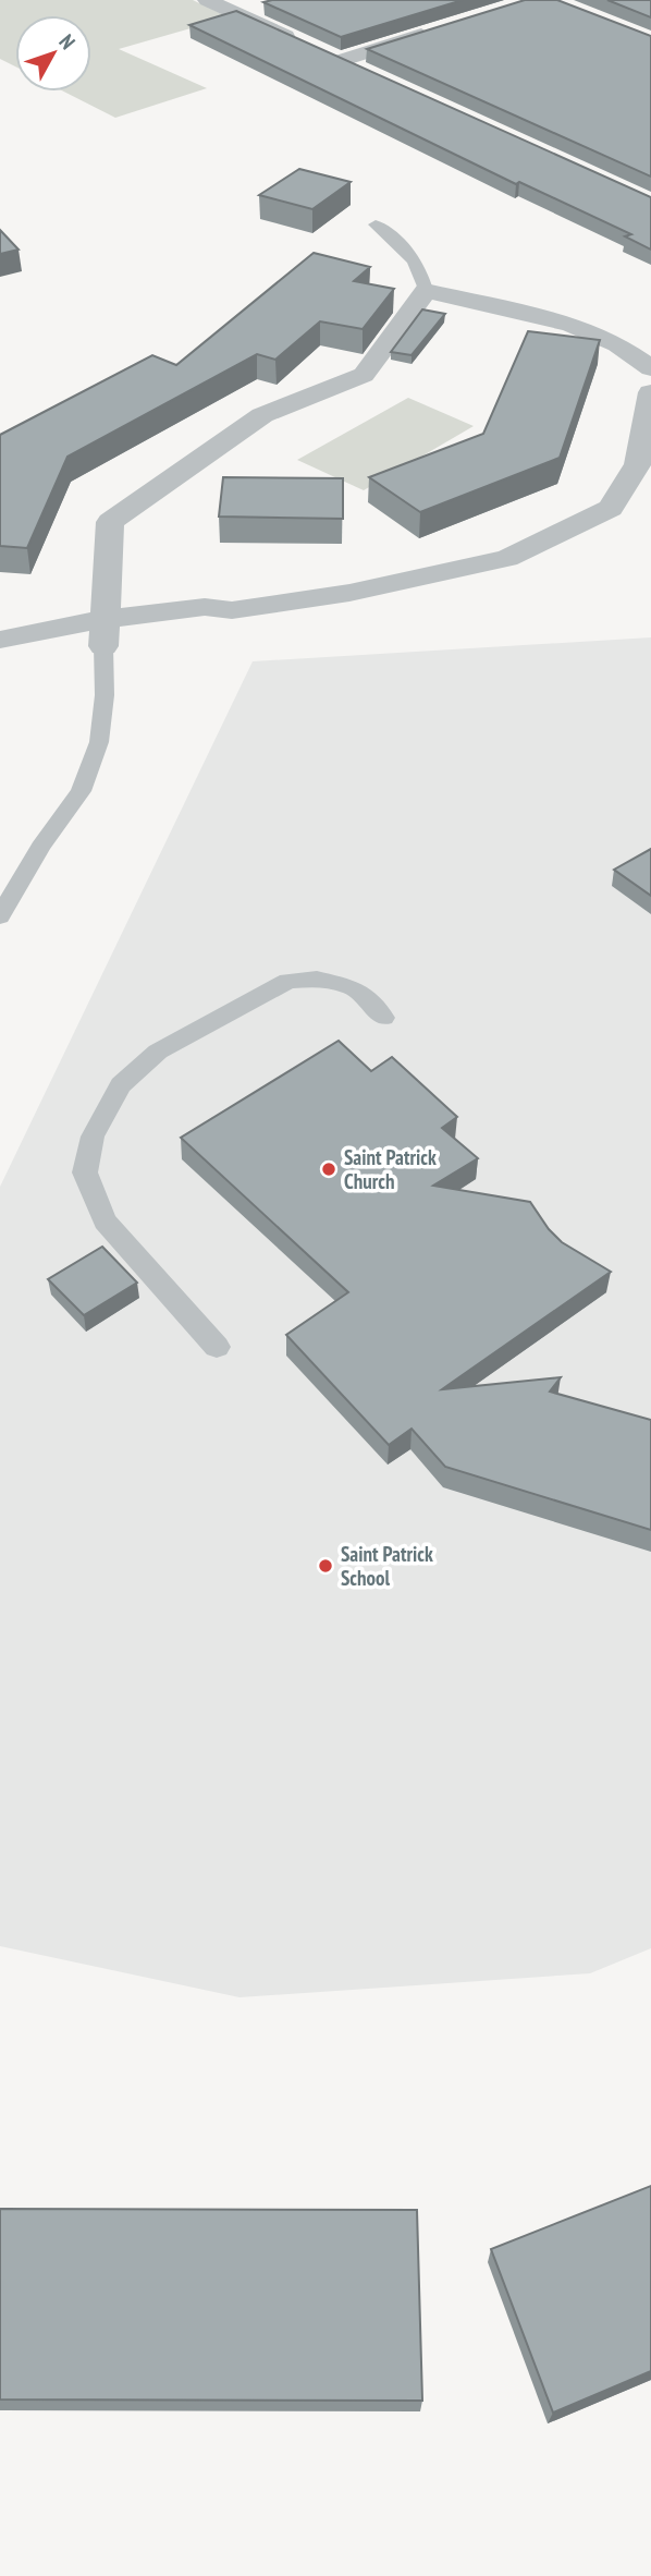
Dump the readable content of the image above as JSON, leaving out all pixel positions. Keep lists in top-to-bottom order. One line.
{"places":["Saint Patrick Church","Saint Patrick School"],"north":"top right"}
